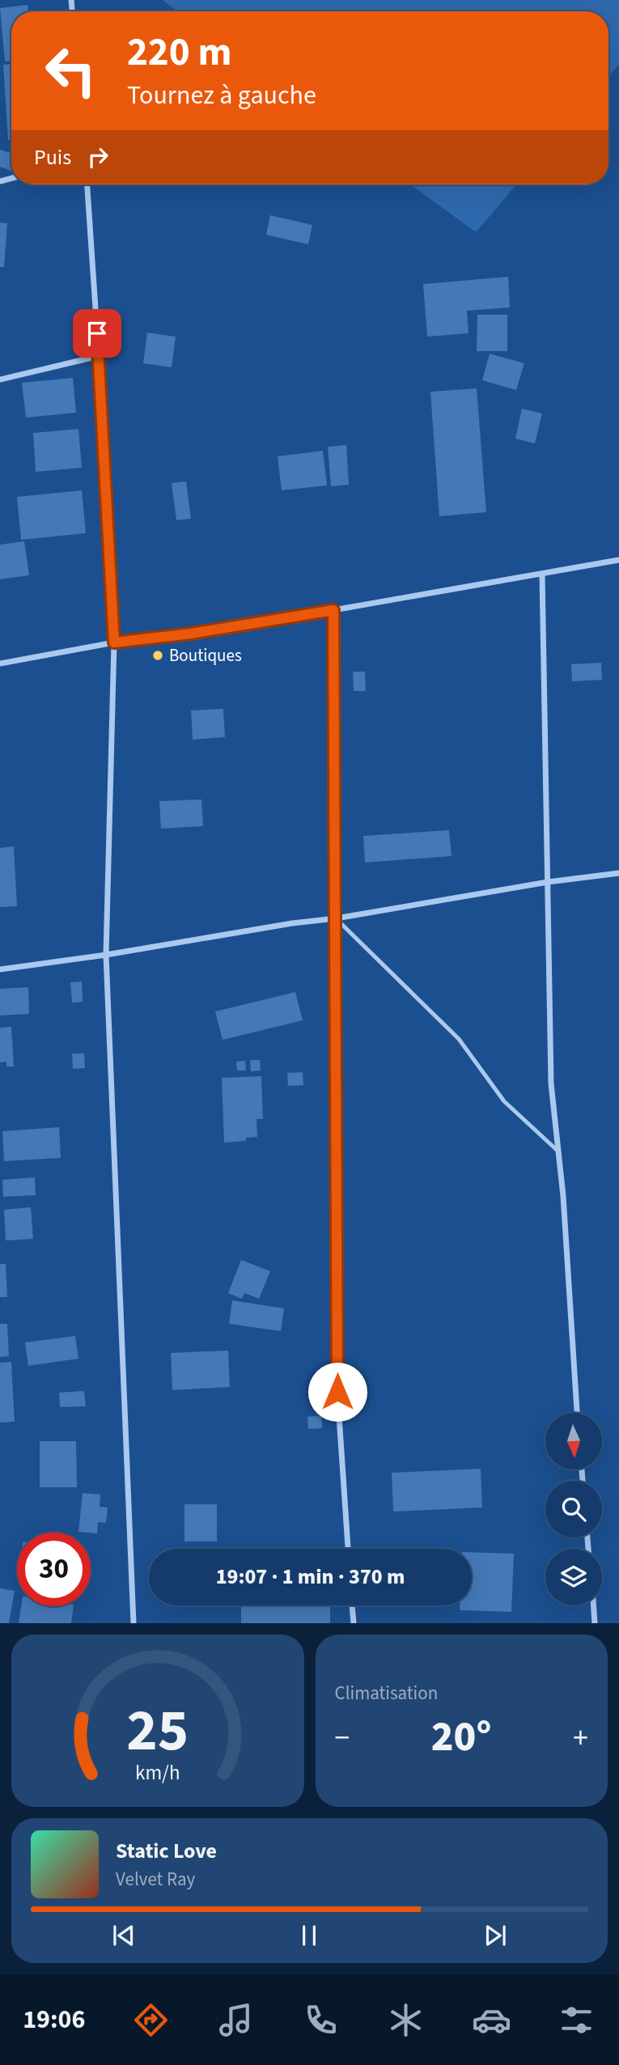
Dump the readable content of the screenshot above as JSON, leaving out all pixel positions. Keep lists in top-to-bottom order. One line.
{"places":["Boutiques"],"north":"bottom","page":{"turn":["220 m","Tournez à gauche"],"then":"Puis","limit":"30","trip":"19:07 · 1 min · 370 m","tile":"Climatisation","heat":["−","20°","+"],"song":["Static Love","Velvet Ray"],"tabs":"19:06","gauge":["25","km/h"]}}
